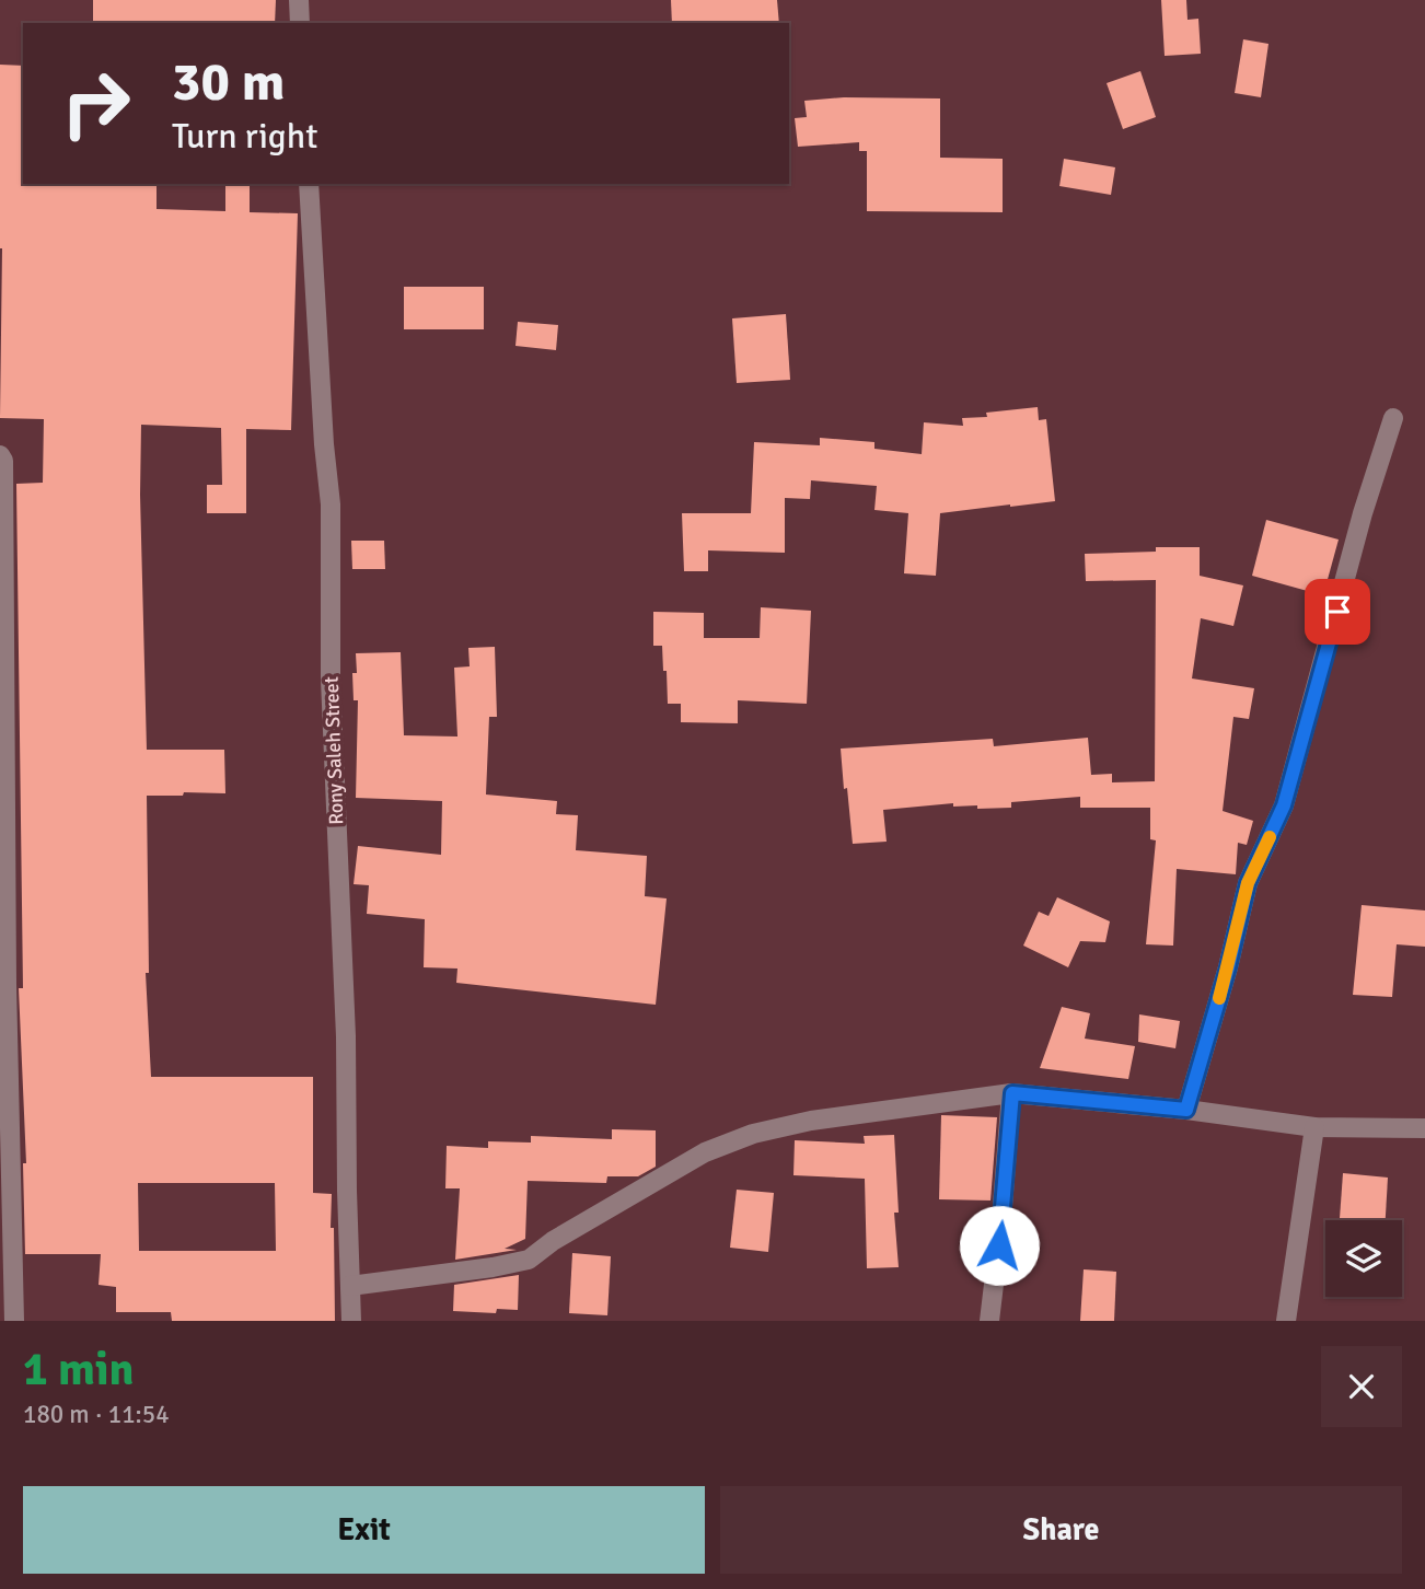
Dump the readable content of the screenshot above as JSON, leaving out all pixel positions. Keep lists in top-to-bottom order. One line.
{"streets":{"street":["Rony Saleh Street"]},"page":{"turn":["30 m","Turn right"],"heading":["1 min","180 m · 11:54"],"buttons":["Exit","Share"]}}
